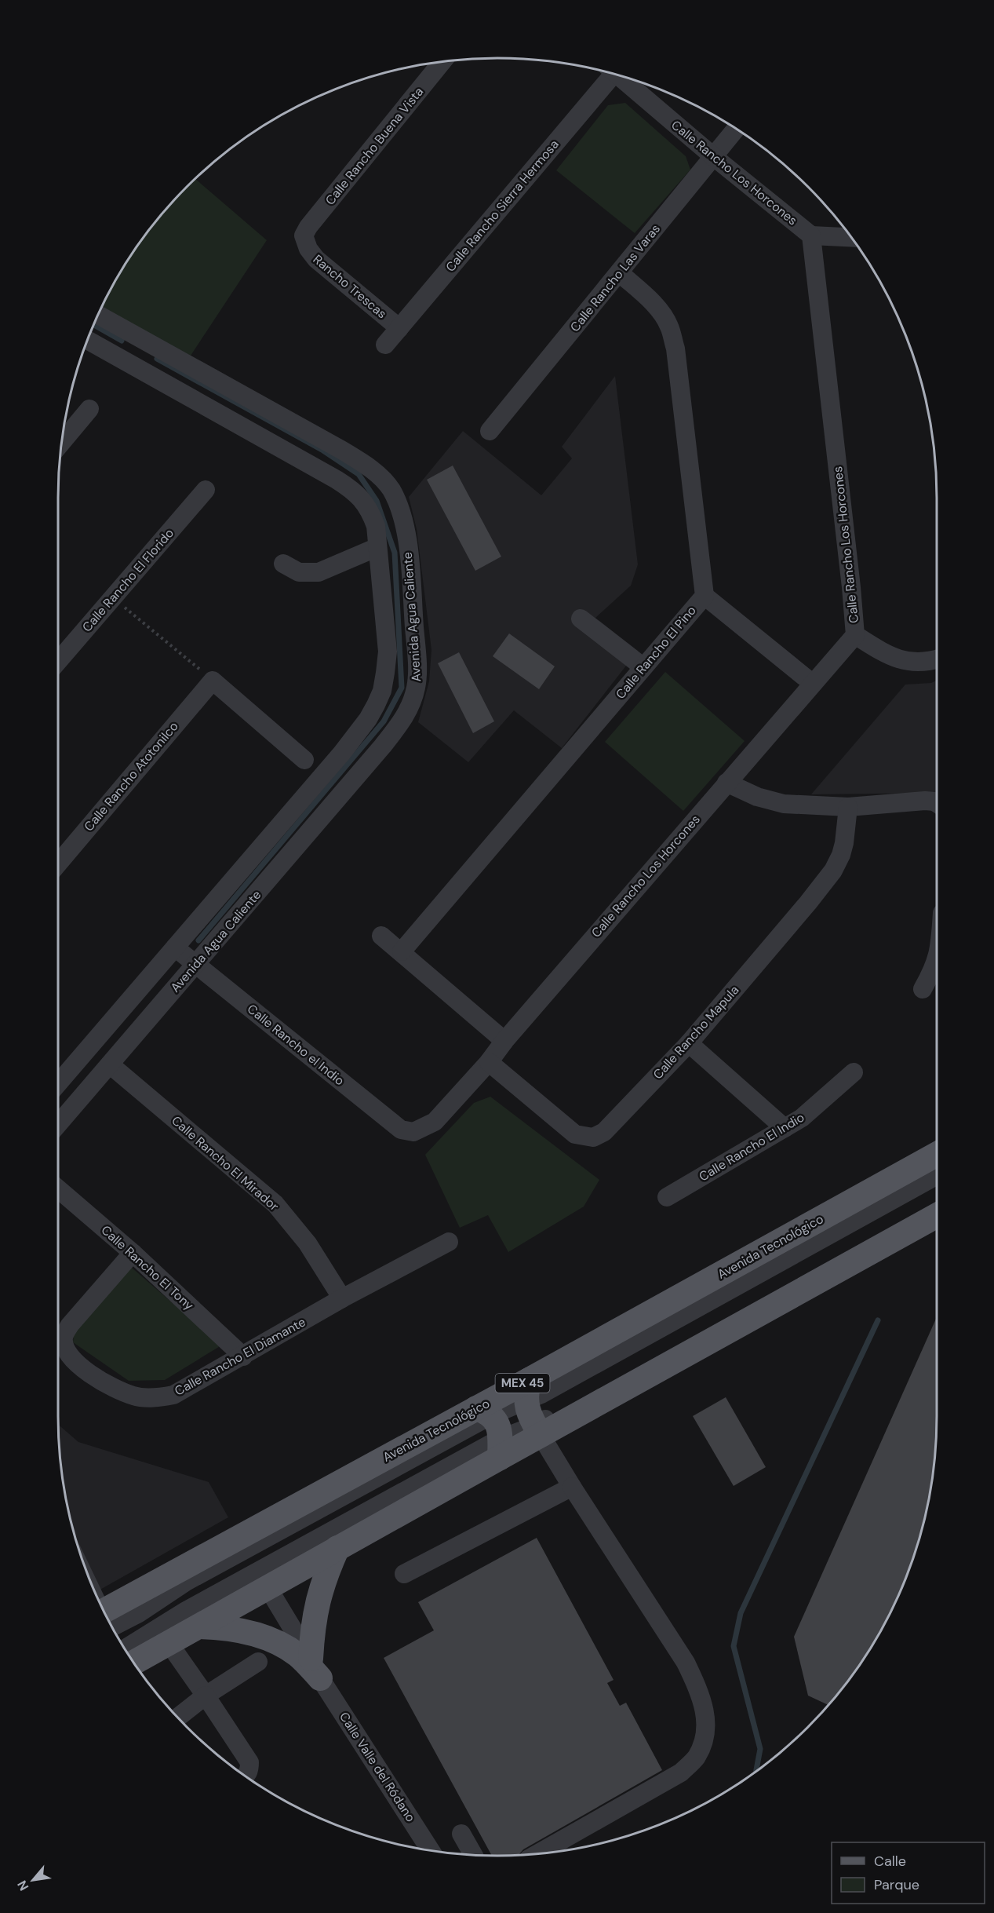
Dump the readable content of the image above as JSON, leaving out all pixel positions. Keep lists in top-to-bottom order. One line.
{"streets":{"main road":["Avenida Tecnológico","MEX 45"],"street":["Calle Rancho Buena Vista","Calle Rancho Los Horcones","Calle Rancho Sierra Hermosa","Calle Rancho Las Varas","Rancho Trescas","Calle Rancho El Florido","Avenida Agua Caliente","Calle Rancho El Pino","Calle Rancho Atotonilco","Calle Rancho Mapula","Calle Rancho el Indio","Calle Rancho El Indio","Calle Rancho El Mirador","Calle Rancho El Tony","Calle Rancho El Diamante","Calle Valle del Ródano"]},"crossings":[["Calle Rancho Buena Vista","Rancho Trescas"],["Calle Rancho Los Horcones","Calle Rancho Las Varas"],["Calle Rancho Los Horcones","Calle Rancho Mapula"],["Calle Rancho Los Horcones","Calle Rancho el Indio"],["Calle Rancho Sierra Hermosa","Rancho Trescas"],["Calle Rancho Las Varas","Calle Rancho El Pino"],["Avenida Agua Caliente","Calle Rancho el Indio"],["Avenida Agua Caliente","Calle Rancho El Mirador"],["Calle Rancho El Mirador","Calle Rancho El Diamante"],["Calle Rancho El Tony","Calle Rancho El Diamante"]],"legend":["Calle","Parque"],"north":"bottom left"}
